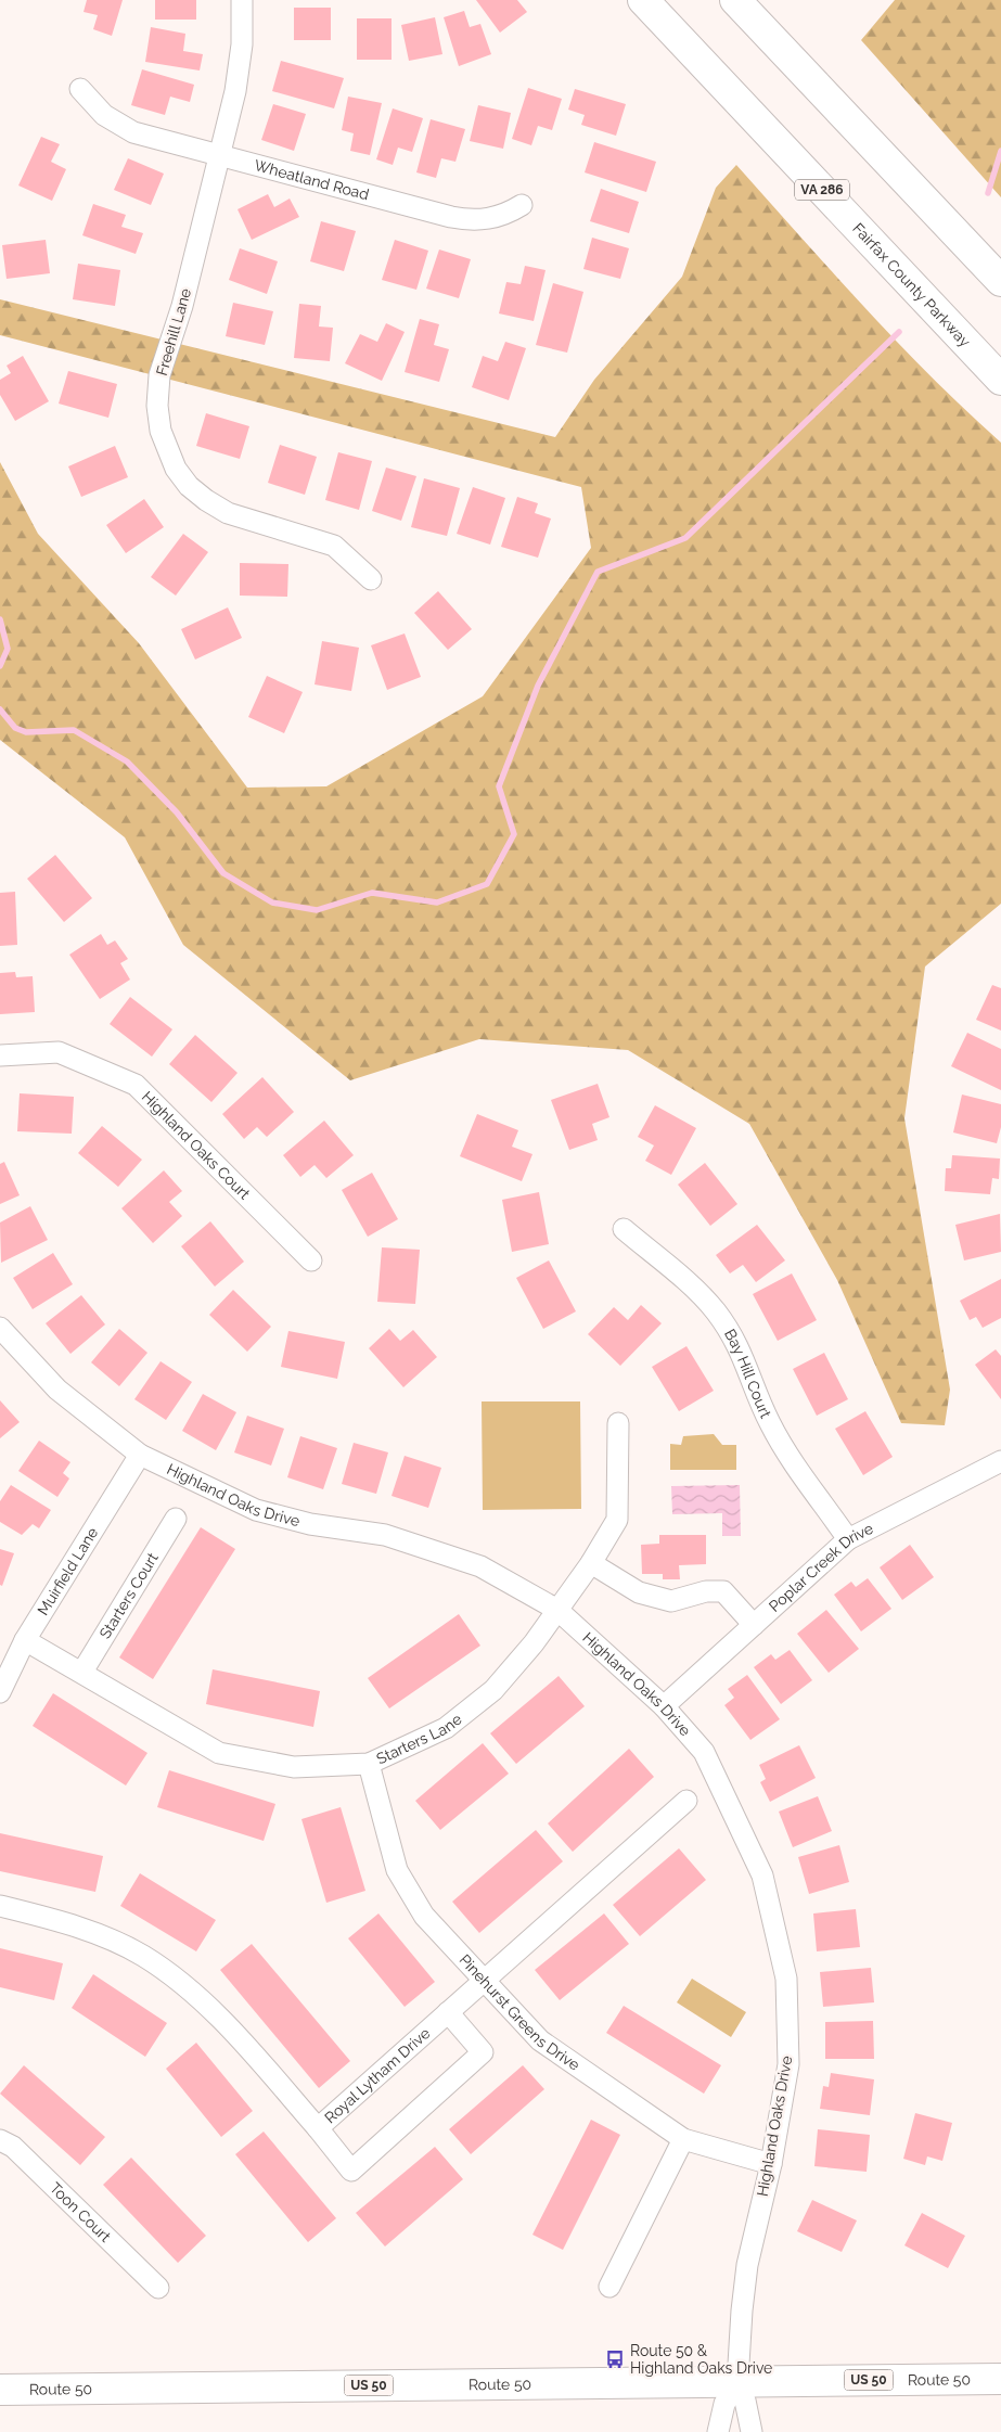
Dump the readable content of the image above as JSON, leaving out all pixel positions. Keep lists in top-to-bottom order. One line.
{"streets":{"highway":["VA 286","Fairfax County Parkway","Route 50","US 50"],"street":["Wheatland Road","Freehill Lane","Highland Oaks Court","Bay Hill Court","Highland Oaks Drive","Poplar Creek Drive","Muirfield Lane","Starters Court","Starters Lane","Pinehurst Greens Drive","Royal Lytham Drive","Toon Court"]},"crossings":[["Wheatland Road","Freehill Lane"],["Bay Hill Court","Poplar Creek Drive"],["Highland Oaks Drive","Poplar Creek Drive"],["Highland Oaks Drive","Muirfield Lane"],["Highland Oaks Drive","Starters Lane"],["Highland Oaks Drive","Pinehurst Greens Drive"],["Highland Oaks Drive","Route 50"],["Muirfield Lane","Starters Lane"],["Starters Court","Starters Lane"],["Starters Lane","Pinehurst Greens Drive"],["Pinehurst Greens Drive","Royal Lytham Drive"]],"places":{"bus stop":["Route 50 & Highland Oaks Drive"]}}
